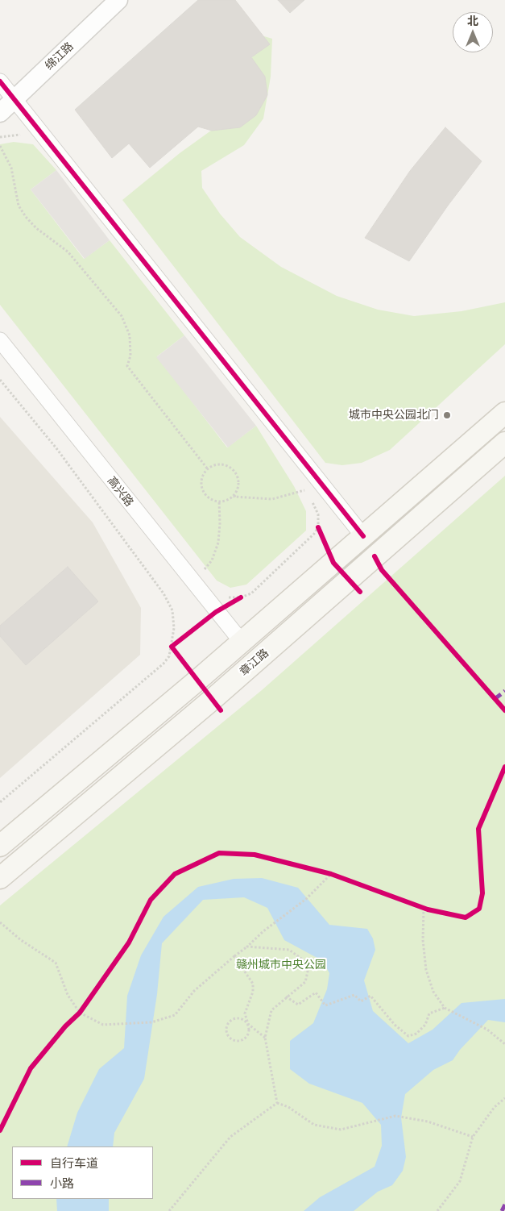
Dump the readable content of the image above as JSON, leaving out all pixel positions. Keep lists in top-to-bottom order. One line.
{"streets":{"main road":["章江路"],"street":["绵江路","高兴路"]},"parks":["赣州城市中央公园"],"places":["城市中央公园北门"],"legend":["自行车道","小路"],"north":"top"}
